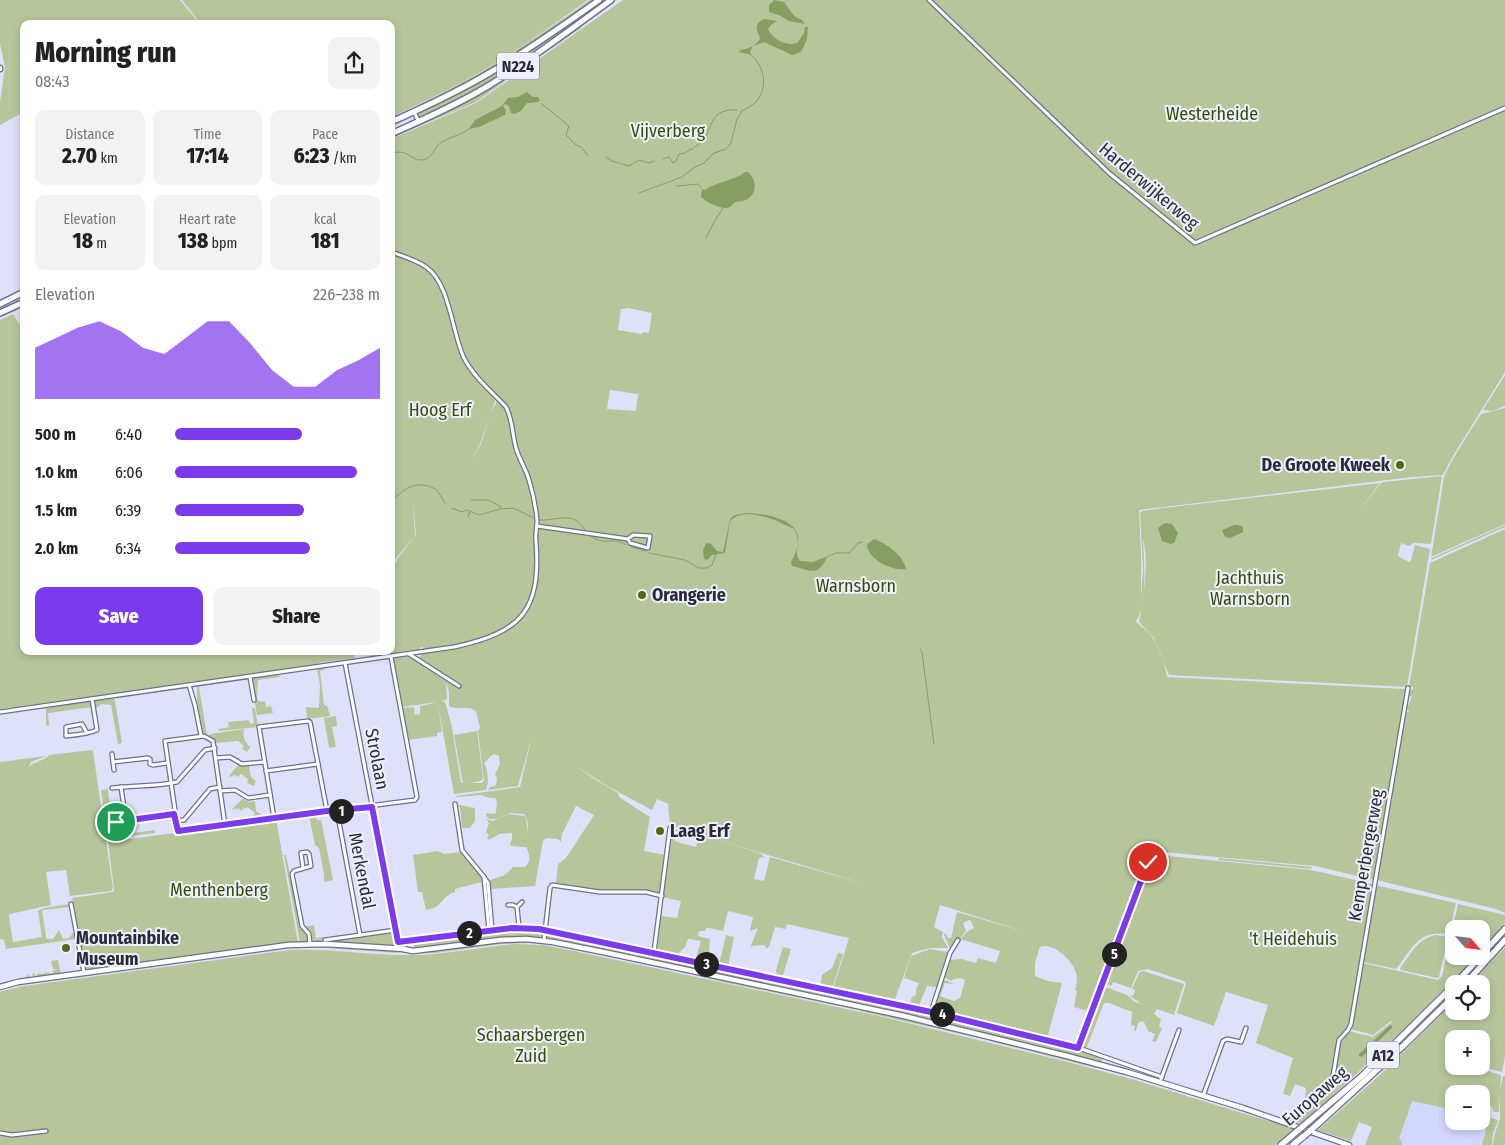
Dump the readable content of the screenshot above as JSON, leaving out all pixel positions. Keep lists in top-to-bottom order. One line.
{"streets":{"highway":["A12","Europaweg"],"main road":["N224"],"street":["Harderwijkerweg","Strolaan","Kemperbergerweg","Merkendal"]},"parks":["Westerheide","Vijverberg","Hoog Erf","Jachthuis Warnsborn","Warnsborn","Menthenberg","'t Heidehuis","Schaarsbergen Zuid"],"places":["De Groote Kweek","Orangerie","Laag Erf","Mountainbike Museum"],"north":"bottom right","page":{"heading":["Morning run","08:43"],"stats":[["Distance","2.70 km"],["Time","17:14"],["Pace","6:23 /km"],["Elevation","18 m"],["Heart rate","138 bpm"],["kcal","181"]],"chart":["Elevation","226–238 m"],"list":[{"name":"500 m","note":"6:40"},{"name":"1.0 km","note":"6:06"},{"name":"1.5 km","note":"6:39"},{"name":"2.0 km","note":"6:34"}],"buttons":["Save","Share"],"pins":["1","2","5","3","4"],"map_buttons":["+","−"]}}
